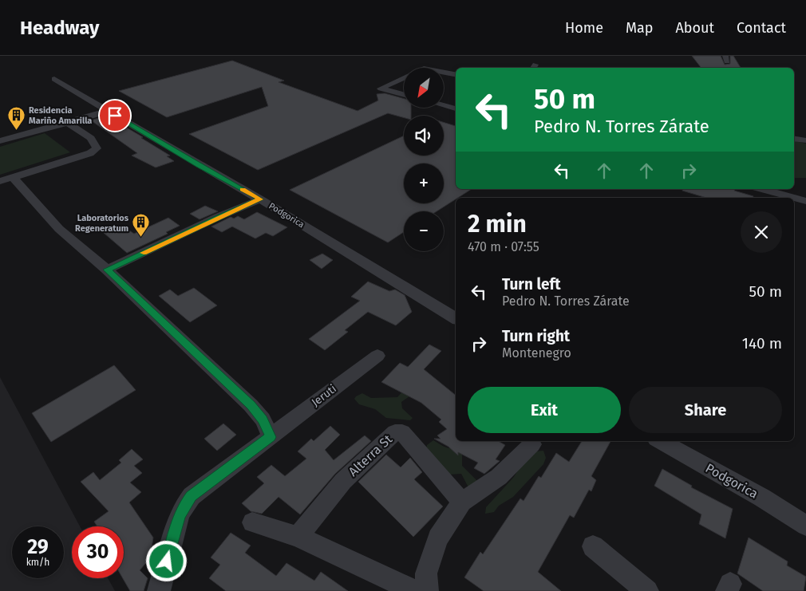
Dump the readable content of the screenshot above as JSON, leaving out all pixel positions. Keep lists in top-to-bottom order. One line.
{"streets":{"street":["Podgorica","Jeruti","Alterra St"]},"places":{"building":["Residencia Mariño Amarilla","Laboratorios Regeneratum"]},"north":"bottom left","page":{"header":"Headway","nav":["Home","Map","About","Contact"],"map_buttons":["+","−"],"turn":["50 m","Pedro N. Torres Zárate"],"heading":["2 min","470 m · 07:55"],"list":[{"name":"Turn left","note":"Pedro N. Torres Zárate","value":"50 m"},{"name":"Turn right","note":"Montenegro","value":"140 m"}],"buttons":["Exit","Share"],"speed":"29 km/h","limit":"30"}}
